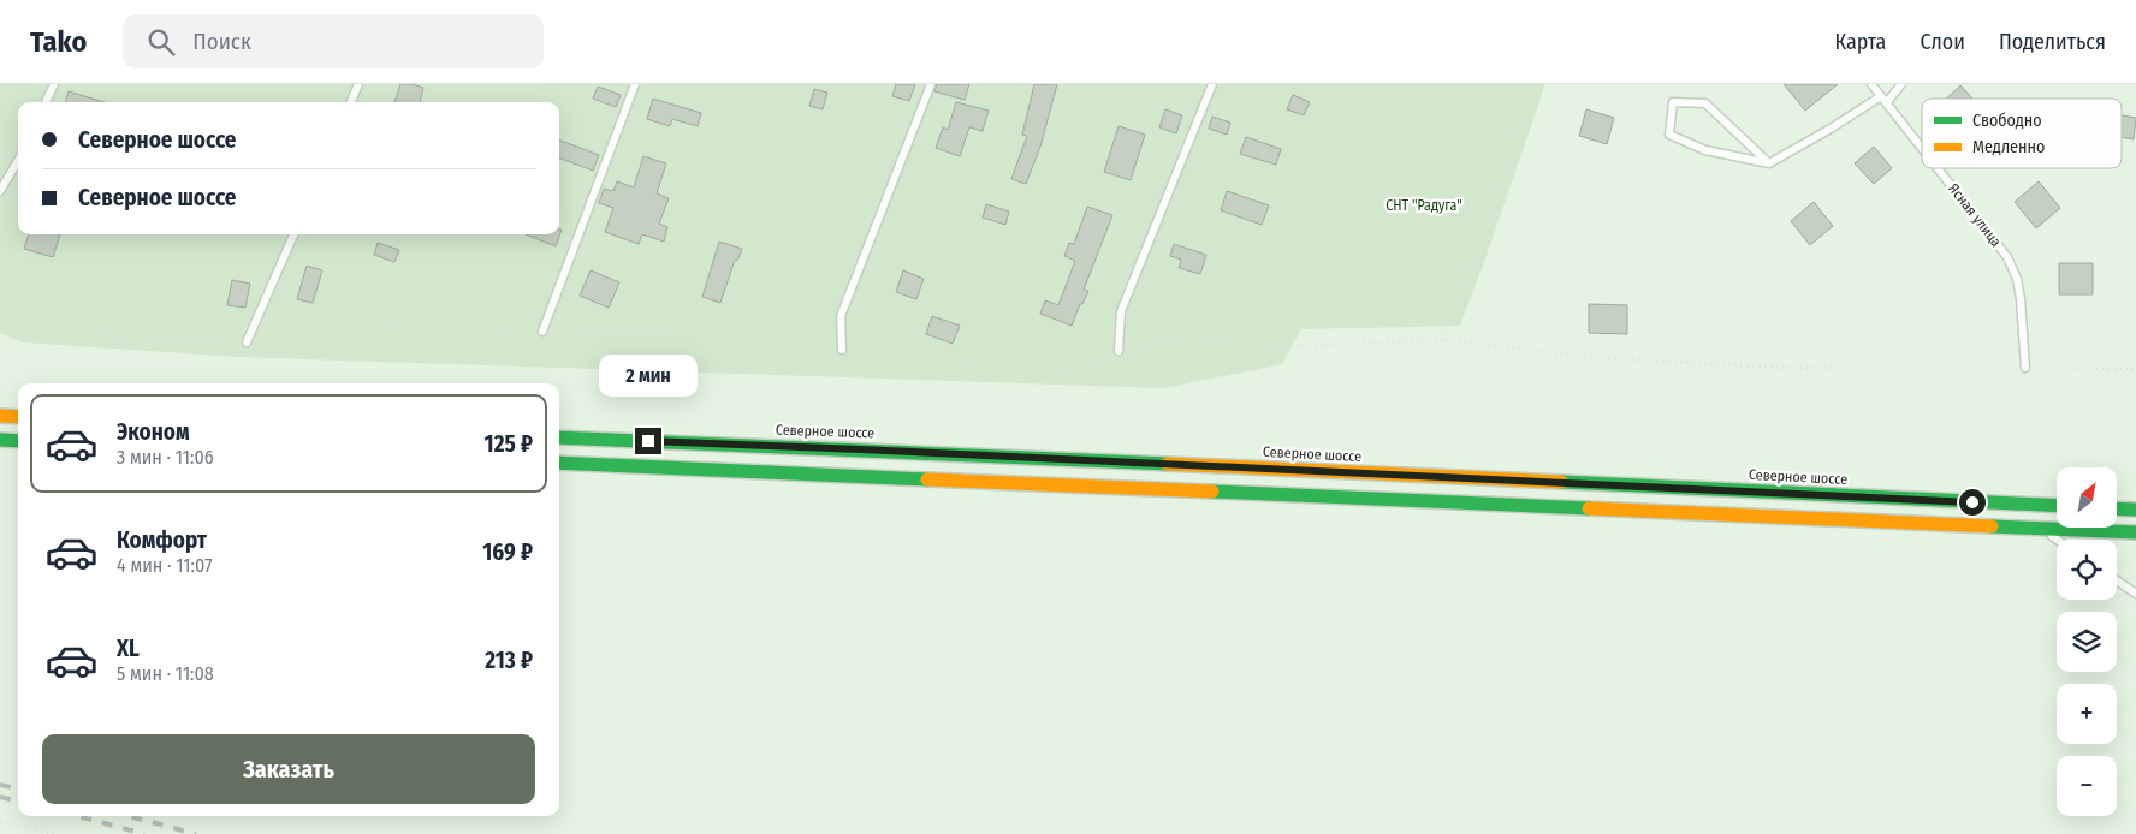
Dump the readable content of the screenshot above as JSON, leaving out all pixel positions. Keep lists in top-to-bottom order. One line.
{"streets":{"main road":["Северное шоссе"],"lane":["Ясная улица"]},"parks":["СНТ \"Радуга\""],"legend":["Свободно","Медленно"],"north":"top right","page":{"header":"Tako","search":"Поиск","nav":["Карта","Слои","Поделиться"],"banner":["Северное шоссе","Северное шоссе"],"bubble":"2 мин","list":[{"name":"Эконом","note":"3 мин · 11:06","value":"125 ₽"},{"name":"Комфорт","note":"4 мин · 11:07","value":"169 ₽"},{"name":"XL","note":"5 мин · 11:08","value":"213 ₽"}],"map_buttons":["+","−"],"buttons":"Заказать"}}
